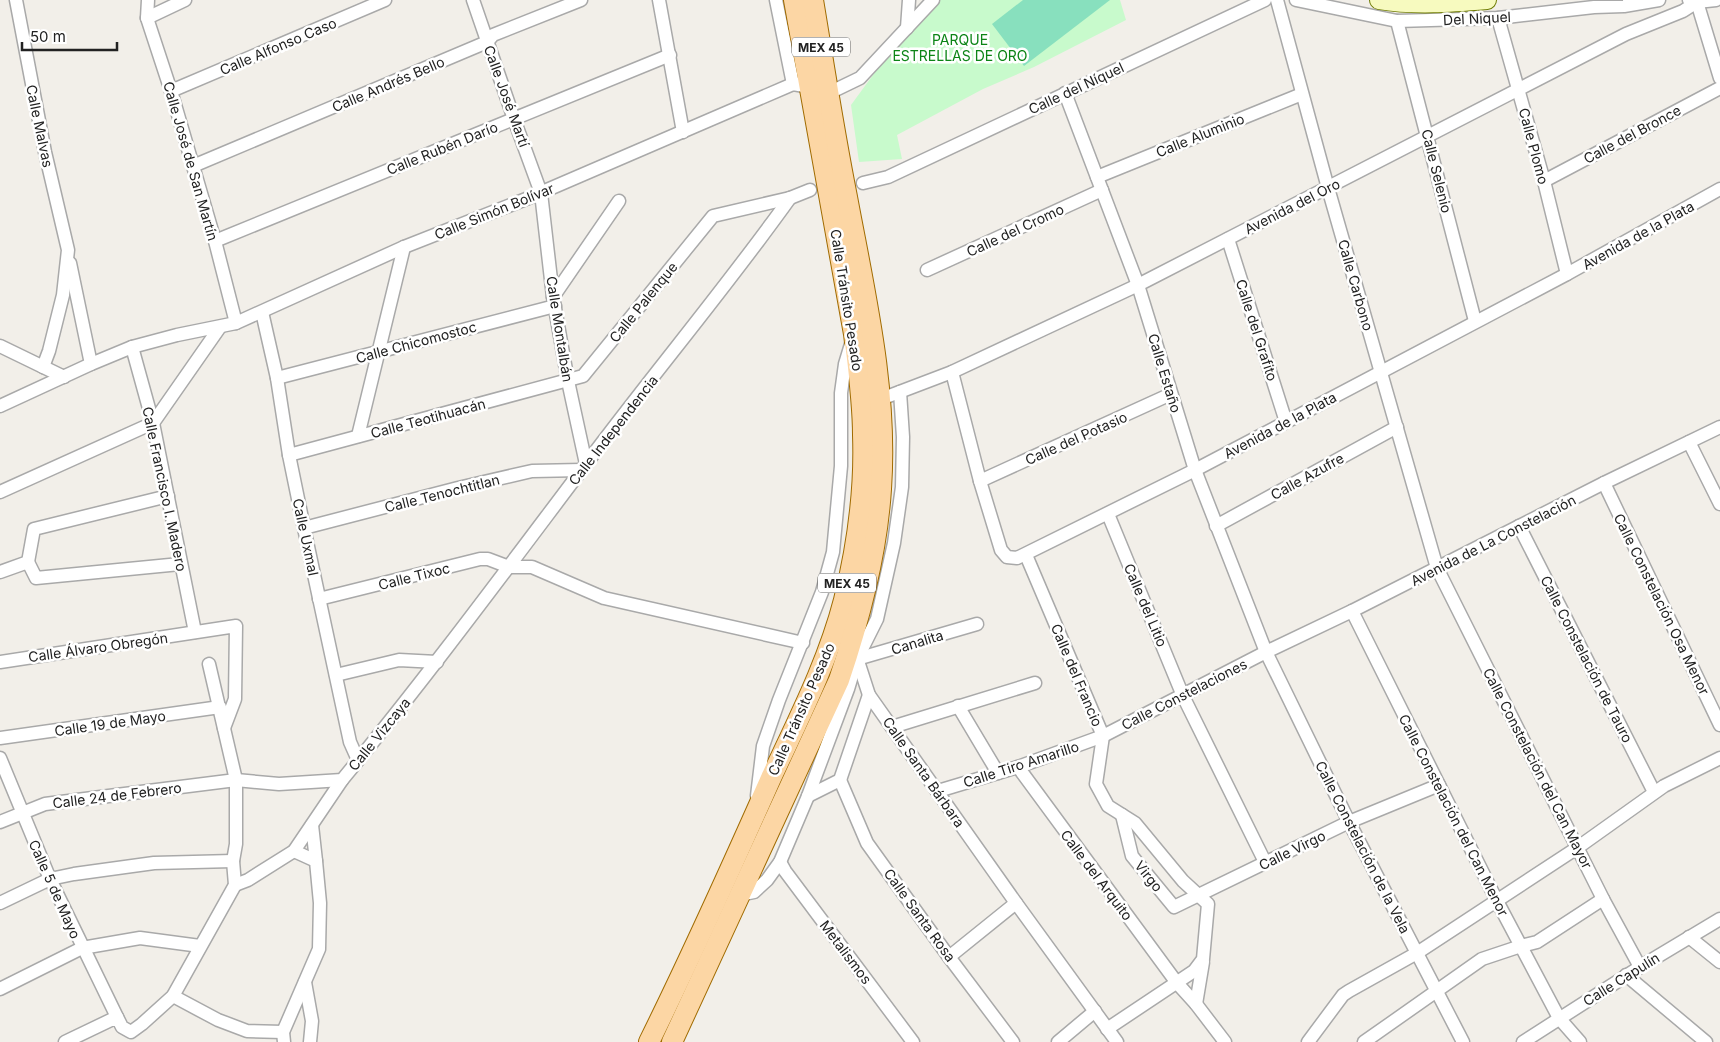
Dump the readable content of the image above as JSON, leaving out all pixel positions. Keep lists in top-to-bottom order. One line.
{"streets":{"main road":["MEX 45","Calle Tránsito Pesado"],"street":["Del Niquel","Calle Alfonso Caso","Calle Andrés Bello","Calle del Níquel","Calle José Martí","Calle Malvas","Calle del Bronce","Calle Aluminio","Calle Plomo","Calle Rubén Darío","Calle José de San Martín","Calle Selenio","Avenida del Oro","Calle Simón Bolívar","Calle del Cromo","Avenida de la Plata","Calle Carbono","Calle Palenque","Calle Montalbán","Calle del Grafito","Calle Chicomostoc","Calle Estaño","Calle Teotihuacán","Calle Independencia","Calle del Potasio","Calle Azufre","Calle Francisco I. Madero","Calle Tenochtitlan","Calle Uxmal","Avenida de La Constelación","Calle Tixoc","Calle Constelación Osa Menor","Calle del Litio","Canalita","Calle Álvaro Obregón","Calle Constelación de Tauro","Calle del Francio","Calle Constelaciones","Calle 19 de Mayo","Calle Vizcaya","Calle Tiro Amarillo","Calle Constelación del Can Mayor","Calle Santa Bárbara","Calle 24 de Febrero","Calle Constelación del Can Menor","Calle Constelación de la Vela","Calle Virgo","Calle del Arquito","Virgo","Calle 5 de Mayo","Calle Santa Rosa","Metalismos","Calle Capulín"]},"crossings":[["Del Niquel","Calle Plomo"],["Del Niquel","Calle Selenio"],["Calle Alfonso Caso","Calle José de San Martín"],["MEX 45","Calle Simón Bolívar"],["MEX 45","Calle Tránsito Pesado"],["Calle Andrés Bello","Calle José Martí"],["Calle Andrés Bello","Calle José de San Martín"],["Calle del Níquel","Calle Estaño"],["Calle José Martí","Calle Rubén Darío"],["Calle José Martí","Calle Simón Bolívar"],["Calle José Martí","Calle Montalbán"],["Calle del Bronce","Calle Plomo"],["Calle Aluminio","Calle Carbono"],["Calle Aluminio","Calle Estaño"],["Calle Plomo","Avenida del Oro"],["Calle Plomo","Avenida de la Plata"],["Calle Rubén Darío","Calle José de San Martín"],["Calle José de San Martín","Calle Simón Bolívar"],["Calle Selenio","Avenida del Oro"],["Calle Selenio","Avenida de la Plata"],["Avenida del Oro","Avenida de la Plata"],["Avenida del Oro","Calle Carbono"],["Avenida del Oro","Calle Tránsito Pesado"],["Avenida del Oro","Calle del Grafito"],["Avenida del Oro","Calle Estaño"],["Calle Simón Bolívar","Calle Tránsito Pesado"],["Calle Simón Bolívar","Calle Montalbán"],["Calle Simón Bolívar","Calle Francisco I. Madero"],["Calle Simón Bolívar","Calle Uxmal"],["Calle del Cromo","Calle Estaño"],["Avenida de la Plata","Calle Carbono"],["Avenida de la Plata","Calle del Grafito"],["Avenida de la Plata","Calle Estaño"],["Avenida de la Plata","Calle del Potasio"],["Avenida de la Plata","Calle del Litio"],["Avenida de la Plata","Calle del Francio"],["Calle Carbono","Calle Azufre"],["Calle Carbono","Avenida de La Constelación"],["Calle Carbono","Calle Constelación del Can Mayor"],["Calle Tránsito Pesado","Calle Santa Bárbara"],["Calle Palenque","Calle Montalbán"],["Calle Palenque","Calle Teotihuacán"],["Calle Palenque","Calle Independencia"],["Calle Montalbán","Calle Chicomostoc"],["Calle Montalbán","Calle Teotihuacán"],["Calle Montalbán","Calle Independencia"],["Calle Montalbán","Calle Tenochtitlan"],["Calle Chicomostoc","Calle Uxmal"],["Calle Estaño","Calle del Potasio"],["Calle Estaño","Calle Azufre"],["Calle Estaño","Avenida de La Constelación"],["Calle Estaño","Calle Constelaciones"],["Calle Estaño","Calle Constelación de la Vela"],["Calle Teotihuacán","Calle Uxmal"],["Calle Independencia","Calle Tenochtitlan"],["Calle Independencia","Calle Tixoc"],["Calle Independencia","Calle Vizcaya"],["Calle Francisco I. Madero","Calle Álvaro Obregón"],["Calle Tenochtitlan","Calle Uxmal"],["Calle Uxmal","Calle Tixoc"],["Calle Uxmal","Calle Vizcaya"],["Avenida de La Constelación","Calle Constelación Osa Menor"],["Avenida de La Constelación","Calle Constelación de Tauro"],["Avenida de La Constelación","Calle Constelaciones"],["Avenida de La Constelación","Calle Constelación del Can Mayor"],["Avenida de La Constelación","Calle Constelación del Can Menor"],["Avenida de La Constelación","Calle Constelación de la Vela"],["Calle del Litio","Calle Constelaciones"],["Calle del Litio","Calle Virgo"],["Canalita","Calle Santa Bárbara"],["Calle del Francio","Calle Constelaciones"],["Calle del Francio","Calle Tiro Amarillo"],["Calle del Francio","Calle Virgo"],["Calle del Francio","Virgo"],["Calle Constelaciones","Calle Tiro Amarillo"],["Calle Constelaciones","Calle Constelación de la Vela"],["Calle Vizcaya","Calle 24 de Febrero"],["Calle Tiro Amarillo","Calle Santa Bárbara"],["Calle Tiro Amarillo","Calle del Arquito"],["Calle Constelación del Can Mayor","Calle Capulín"],["Calle 24 de Febrero","Calle 5 de Mayo"],["Calle Constelación del Can Menor","Calle Virgo"],["Calle Constelación del Can Menor","Calle Capulín"],["Calle Constelación de la Vela","Calle Virgo"],["Calle Virgo","Virgo"]],"parks":["PARQUE ESTRELLAS DE ORO"],"scale_bar":"50 m"}
